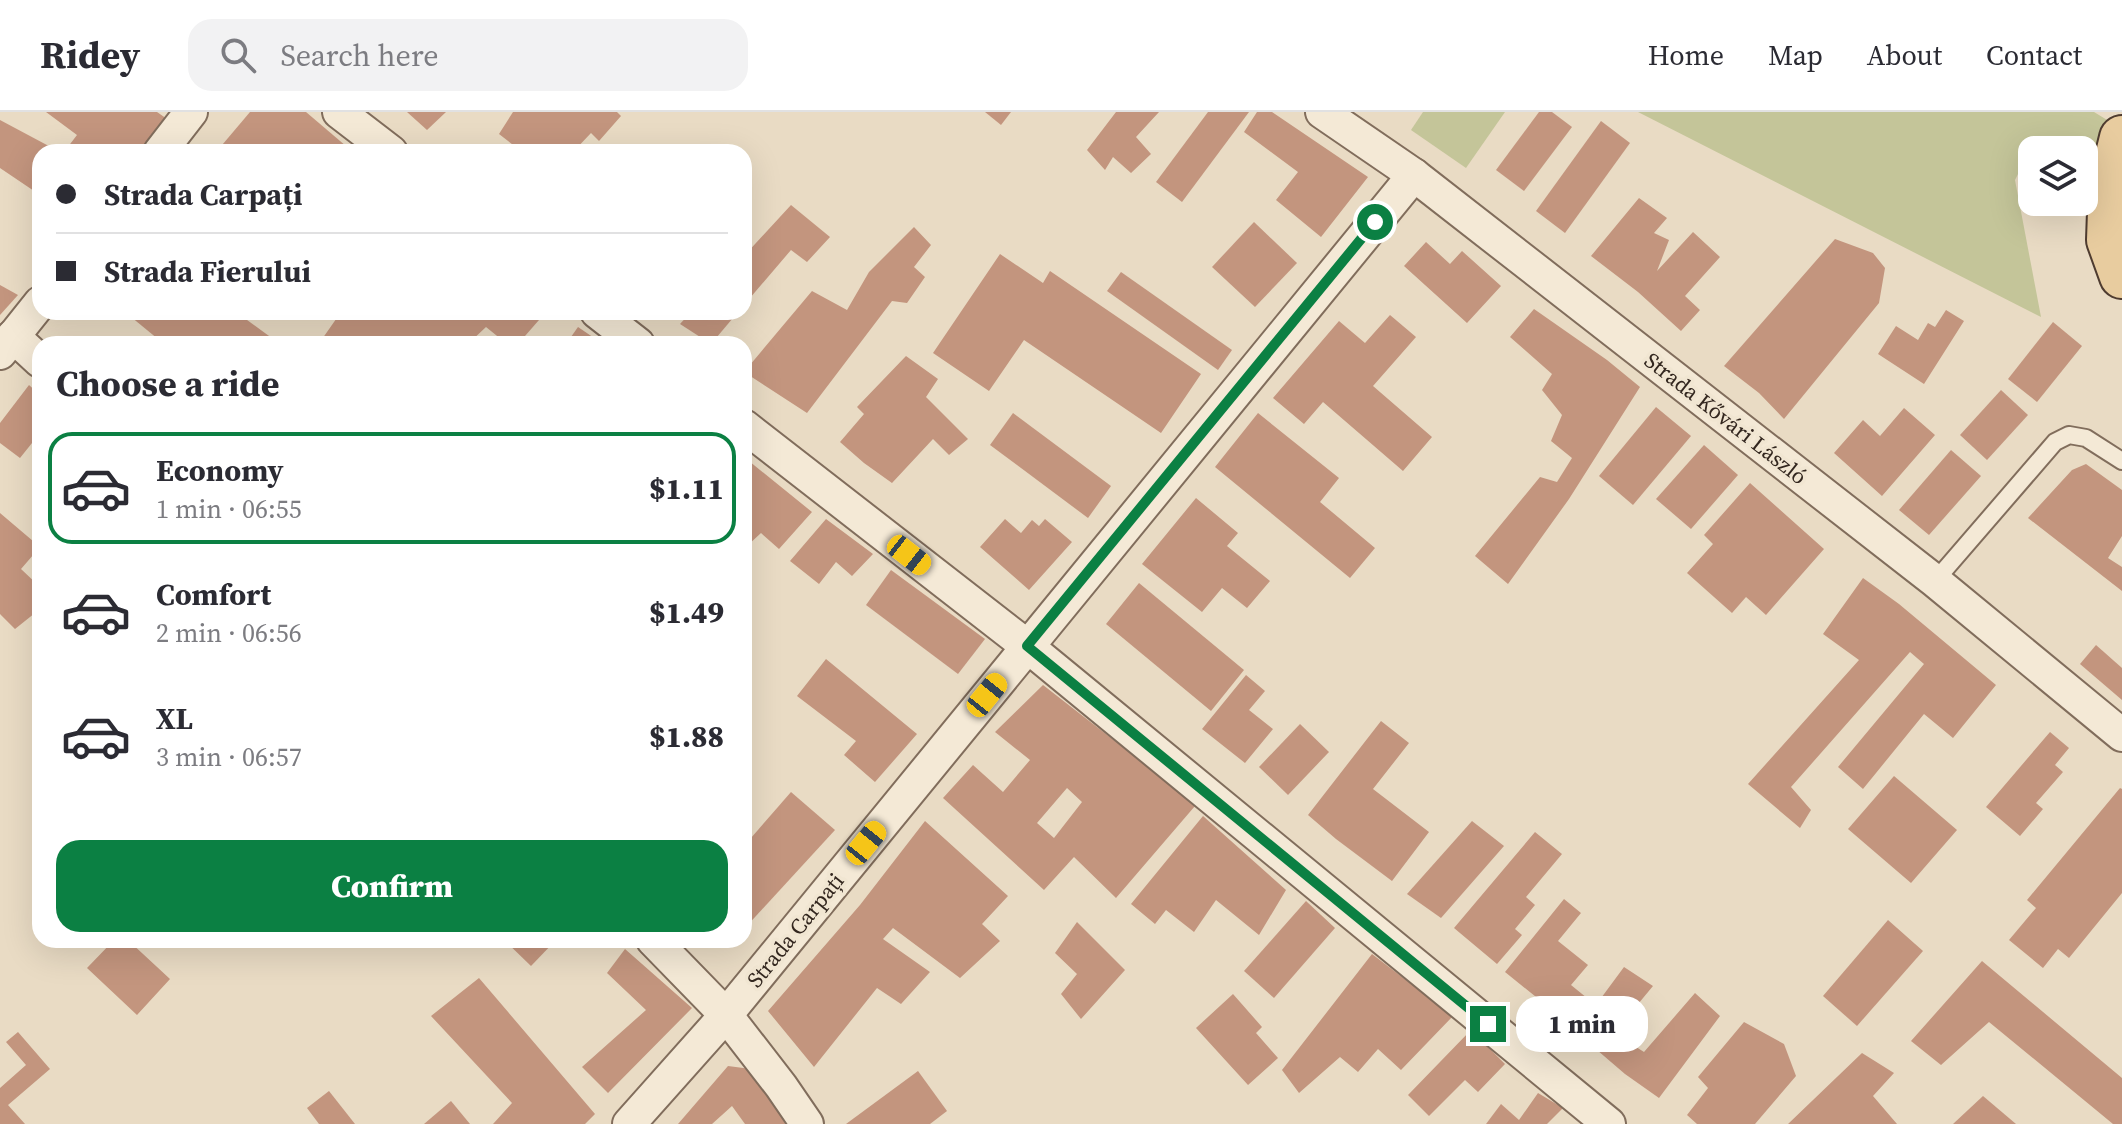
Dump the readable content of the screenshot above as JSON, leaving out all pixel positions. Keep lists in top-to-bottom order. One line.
{"streets":{"street":["Strada Kővári László","Strada Carpați"]},"crossings":[["Strada Kővári László","Strada Carpați"]],"page":{"header":"Ridey","search":"Search here","nav":["Home","Map","About","Contact"],"banner":["Strada Carpați","Strada Fierului"],"heading":"Choose a ride","list":[{"name":"Economy","note":"1 min · 06:55","value":"$1.11"},{"name":"Comfort","note":"2 min · 06:56","value":"$1.49"},{"name":"XL","note":"3 min · 06:57","value":"$1.88"}],"buttons":"Confirm","bubble":"1 min"}}
